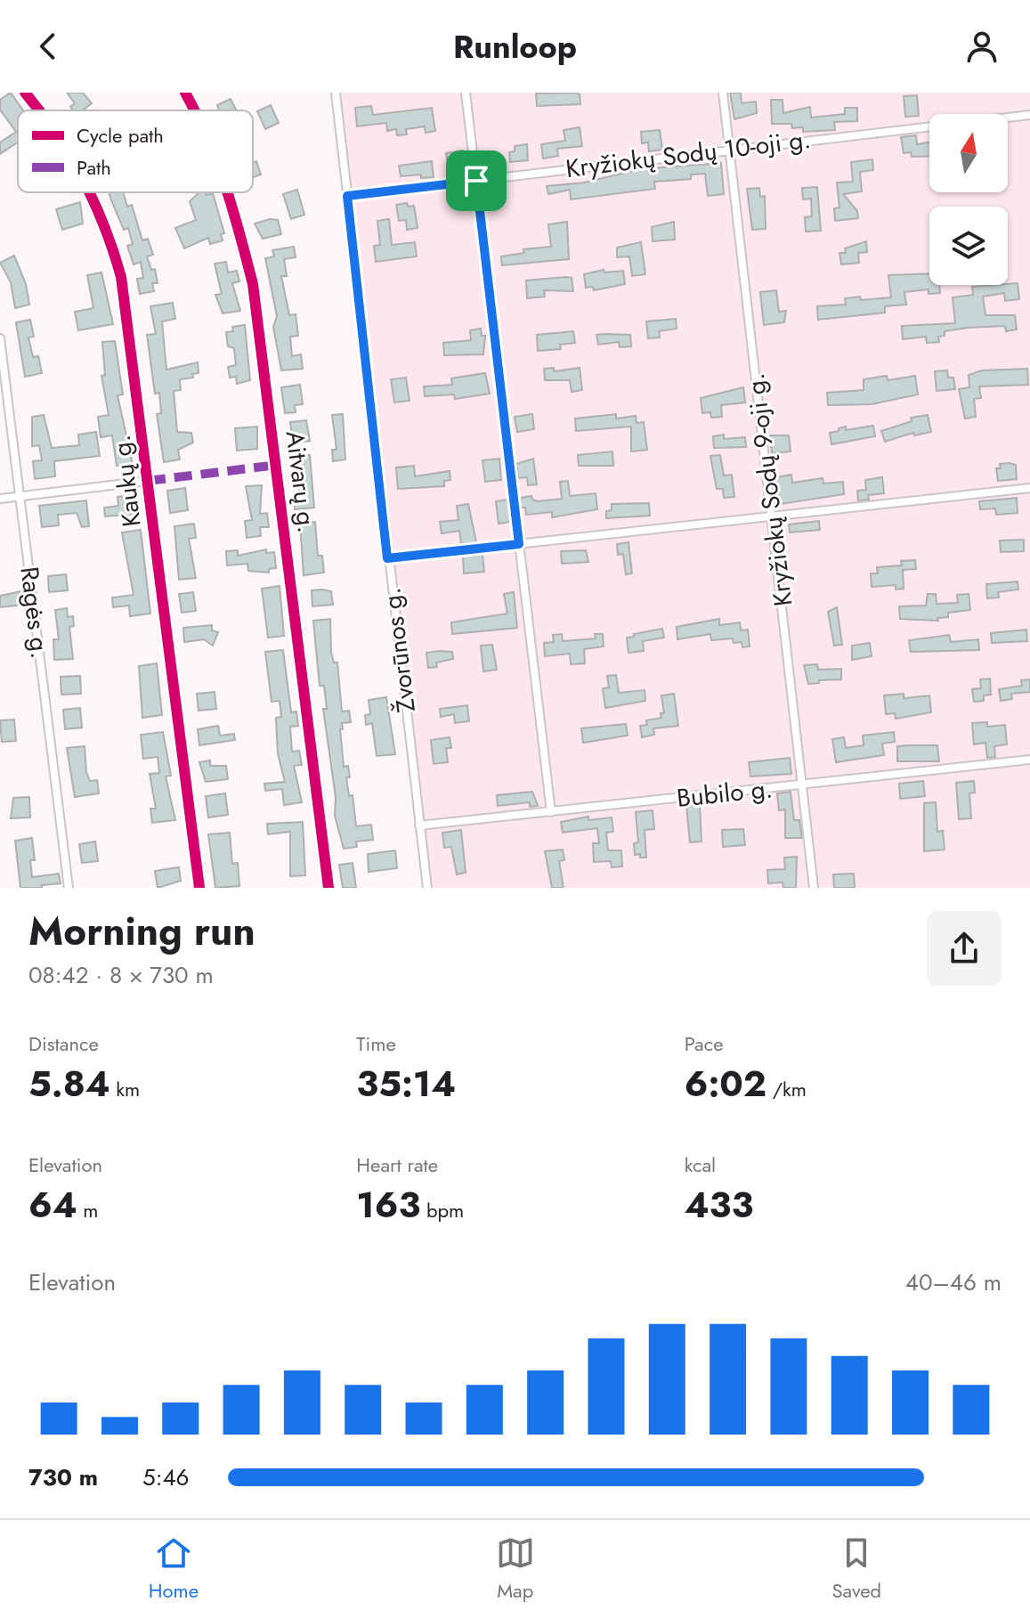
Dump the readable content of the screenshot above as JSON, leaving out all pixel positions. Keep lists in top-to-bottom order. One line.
{"streets":{"street":["Kryžiokų Sodų 10-oji g.","Kaukų g.","Aitvarų g.","Kryžiokų Sodų 9-oji g.","Ragės g.","Žvorūnos g.","Bubilo g."]},"crossings":[["Kryžiokų Sodų 10-oji g.","Kryžiokų Sodų 9-oji g."],["Kryžiokų Sodų 10-oji g.","Žvorūnos g."],["Kryžiokų Sodų 9-oji g.","Bubilo g."],["Žvorūnos g.","Bubilo g."]],"legend":["Cycle path","Path"],"north":"top","page":{"header":"Runloop","heading":["Morning run","08:42 · 8 × 730 m"],"stats":[["Distance","5.84 km"],["Time","35:14"],["Pace","6:02 /km"],["Elevation","64 m"],["Heart rate","163 bpm"],["kcal","433"]],"chart":["Elevation","40–46 m"],"list":[{"name":"730 m","note":"5:46"}],"tabs":["Home","Map","Saved"]}}
